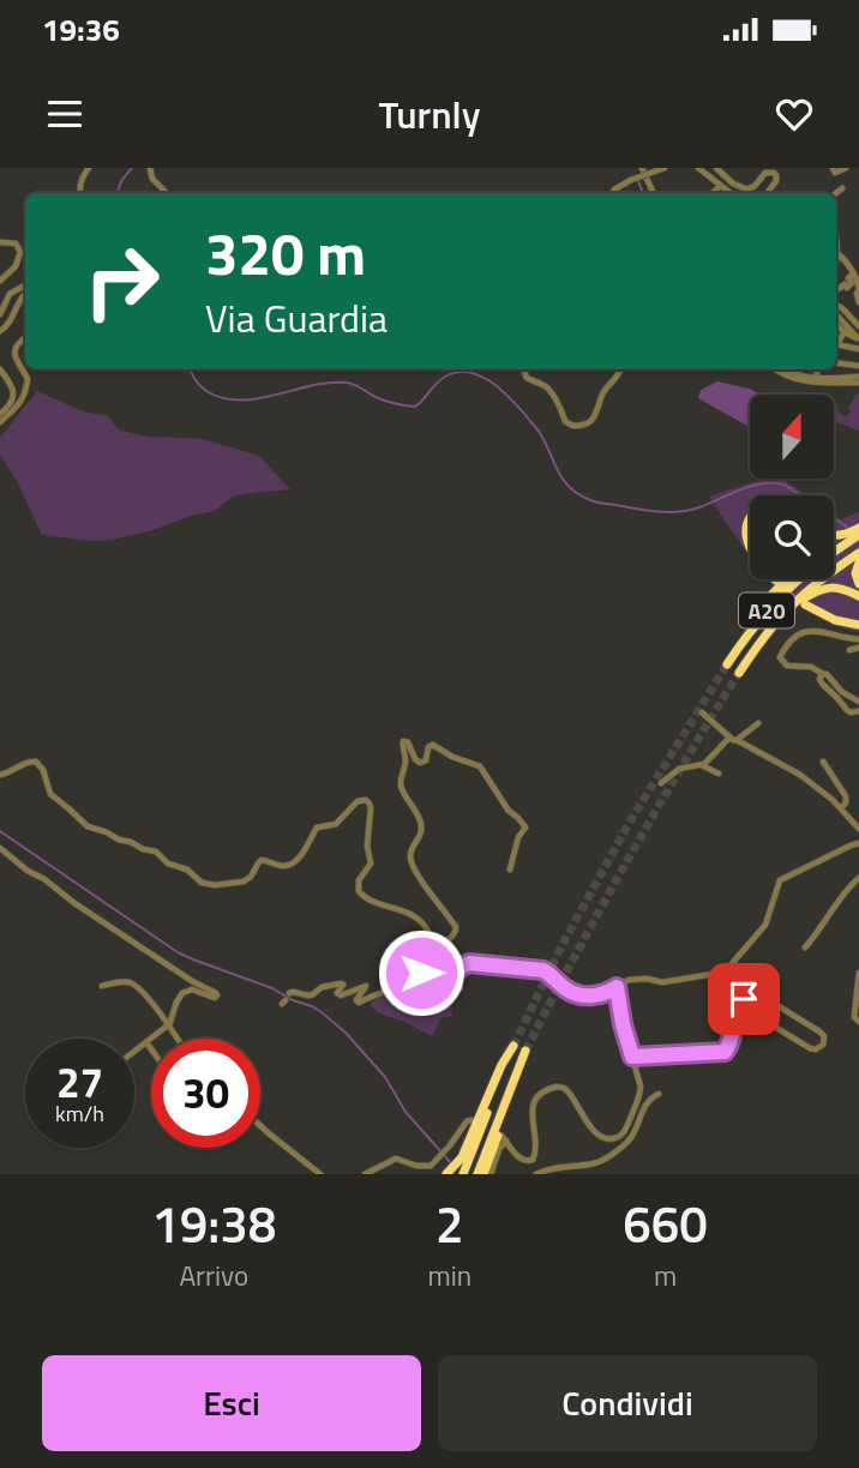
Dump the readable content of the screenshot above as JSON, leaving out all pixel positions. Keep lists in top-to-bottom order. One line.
{"streets":{"highway":["A20"]},"north":"top","page":{"status":"19:36","header":"Turnly","turn":["320 m","Via Guardia"],"speed":"27 km/h","limit":"30","eta":["19:38","Arrivo","2","min","660","m"],"buttons":["Esci","Condividi"]}}
